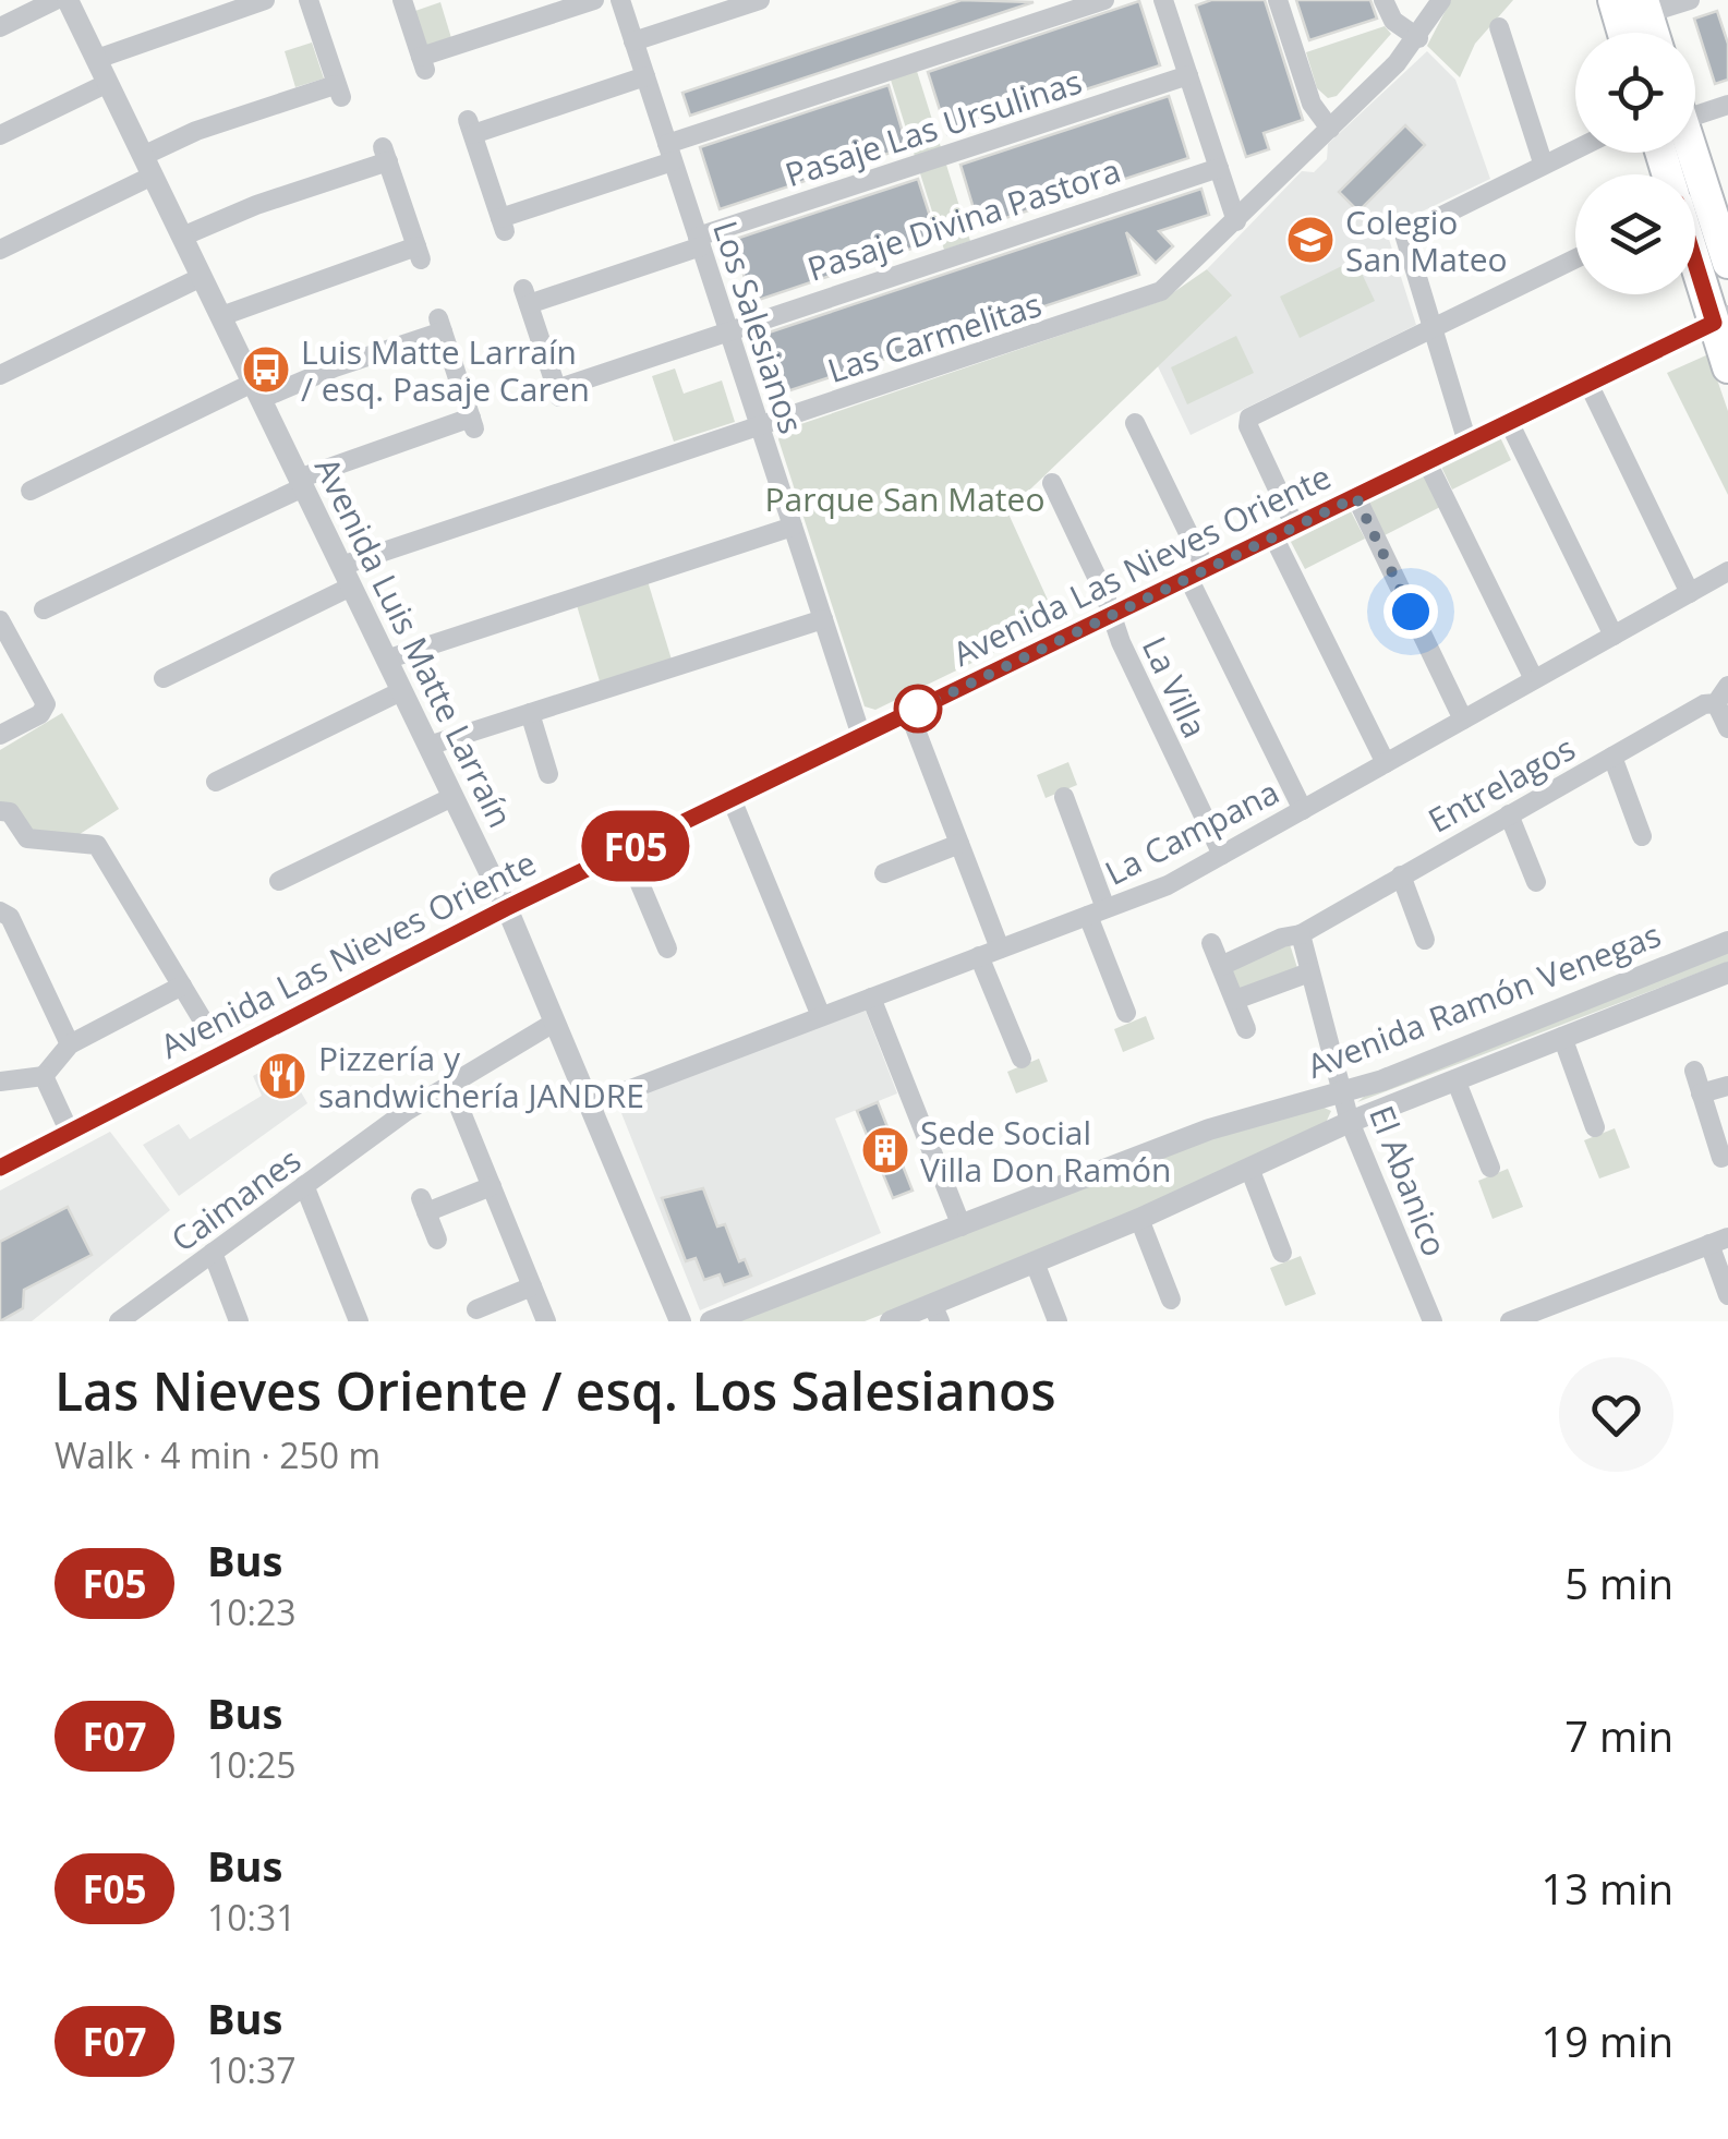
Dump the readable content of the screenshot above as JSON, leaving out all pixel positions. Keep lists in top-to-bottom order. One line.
{"streets":{"street":["Pasaje Las Ursulinas","Pasaje Divina Pastora","Los Salesianos","Las Carmelitas","Avenida Las Nieves Oriente","Avenida Luis Matte Larraín","La Villa","Entrelagos","La Campana","Avenida Ramón Venegas","El Abanico","Caimanes"]},"crossings":[["Pasaje Las Ursulinas","Pasaje Divina Pastora"],["Pasaje Las Ursulinas","Los Salesianos"],["Pasaje Divina Pastora","Los Salesianos"],["Los Salesianos","Las Carmelitas"],["Los Salesianos","Avenida Las Nieves Oriente"],["Las Carmelitas","Avenida Luis Matte Larraín"],["Avenida Las Nieves Oriente","Avenida Luis Matte Larraín"],["Avenida Las Nieves Oriente","La Villa"],["Avenida Luis Matte Larraín","La Campana"],["Avenida Luis Matte Larraín","Caimanes"],["La Villa","La Campana"],["Entrelagos","El Abanico"],["Avenida Ramón Venegas","El Abanico"]],"parks":["Parque San Mateo"],"places":{"school or university":["Colegio San Mateo"],"bus stop":["Luis Matte Larraín / esq. Pasaje Caren"],"restaurant":["Pizzería y sandwichería JANDRE"],"building":["Sede Social Villa Don Ramón"]},"lines":["bus line F05"],"page":{"on_map":"F05","heading":["Las Nieves Oriente / esq. Los Salesianos","Walk · 4 min · 250 m"],"list":[{"mark":"F05","name":"Bus","note":"10:23","value":"5 min"},{"mark":"F07","name":"Bus","note":"10:25","value":"7 min"},{"mark":"F05","name":"Bus","note":"10:31","value":"13 min"},{"mark":"F07","name":"Bus","note":"10:37","value":"19 min"}]}}
